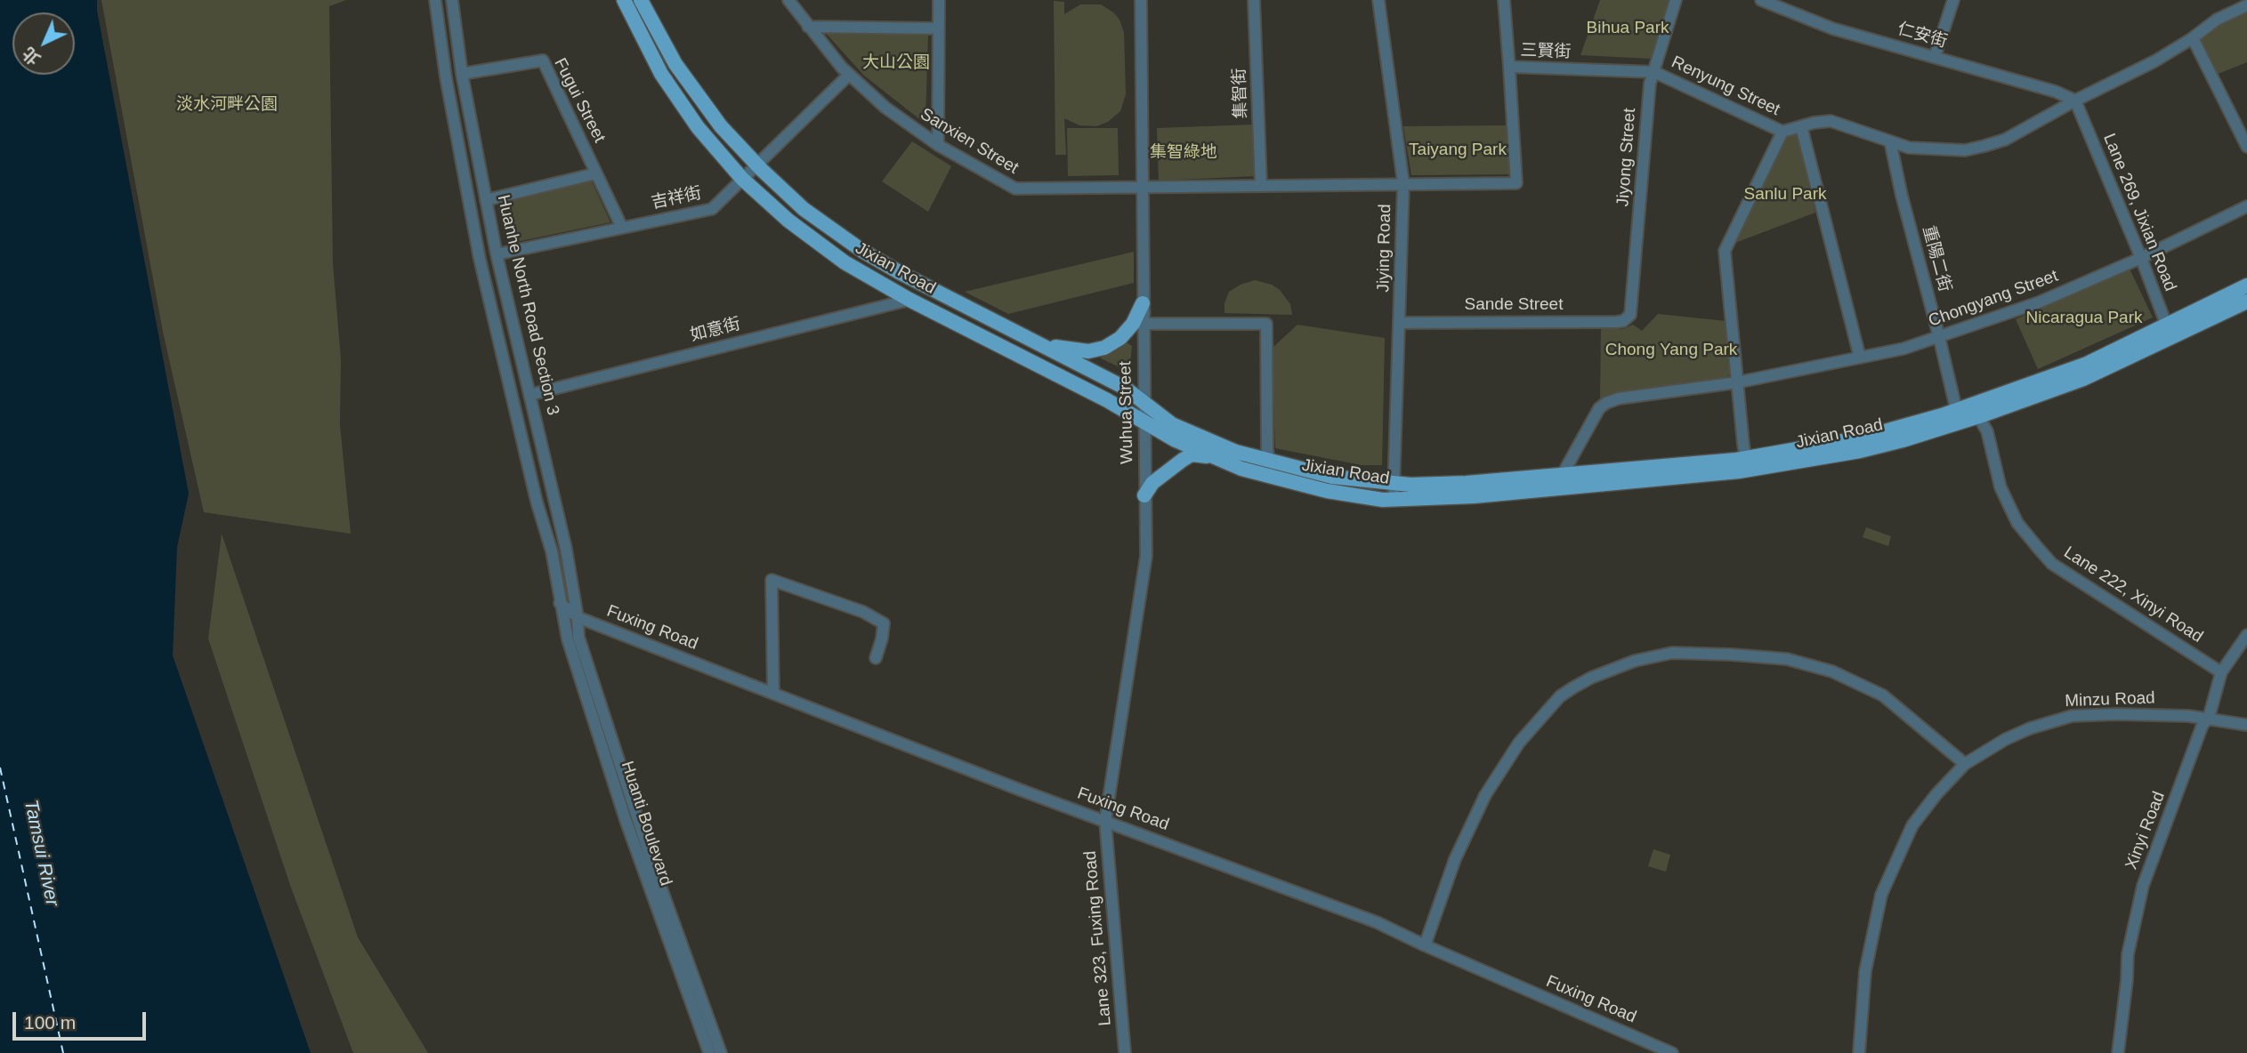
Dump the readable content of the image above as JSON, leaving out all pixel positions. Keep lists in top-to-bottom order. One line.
{"streets":{"main road":["Jixian Road"],"street":["仁安街","三賢街","Renyung Street","集智街","Fugui Street","Sanxien Street","Jiyong Street","吉祥街","Lane 269, Jixian Road","Jiying Road","重陽二街","Chongyang Street","Huanhe North Road Section 3","Sande Street","如意街","Wuhua Street","Lane 222, Xinyi Road","Fuxing Road","Minzu Road","Huanti Boulevard","Xinyi Road","Lane 323, Fuxing Road"]},"crossings":[["仁安街","Lane 269, Jixian Road"],["三賢街","Renyung Street"],["三賢街","集智街"],["三賢街","Sanxien Street"],["三賢街","Jiyong Street"],["三賢街","Jiying Road"],["Renyung Street","Jiyong Street"],["集智街","Sanxien Street"],["Fugui Street","吉祥街"],["Fugui Street","Huanhe North Road Section 3"],["Sanxien Street","吉祥街"],["Sanxien Street","Wuhua Street"],["Jiyong Street","Sande Street"],["吉祥街","Jixian Road"],["吉祥街","Huanhe North Road Section 3"],["Lane 269, Jixian Road","Jixian Road"],["Lane 269, Jixian Road","Chongyang Street"],["Jiying Road","Jixian Road"],["Jiying Road","Sande Street"],["重陽二街","Jixian Road"],["重陽二街","Chongyang Street"],["Jixian Road","Chongyang Street"],["Jixian Road","如意街"],["Jixian Road","Wuhua Street"],["Jixian Road","Lane 222, Xinyi Road"],["Huanhe North Road Section 3","如意街"],["Huanhe North Road Section 3","Fuxing Road"],["Huanhe North Road Section 3","Huanti Boulevard"],["Wuhua Street","Fuxing Road"],["Wuhua Street","Lane 323, Fuxing Road"],["Lane 222, Xinyi Road","Xinyi Road"],["Fuxing Road","Huanti Boulevard"],["Fuxing Road","Lane 323, Fuxing Road"],["Minzu Road","Xinyi Road"]],"water":["Tamsui River"],"parks":["Bihua Park","大山公園","淡水河畔公園","Taiyang Park","集智綠地","Sanlu Park","Nicaragua Park","Chong Yang Park"],"scale_bar":"100 m","north":"bottom left"}
